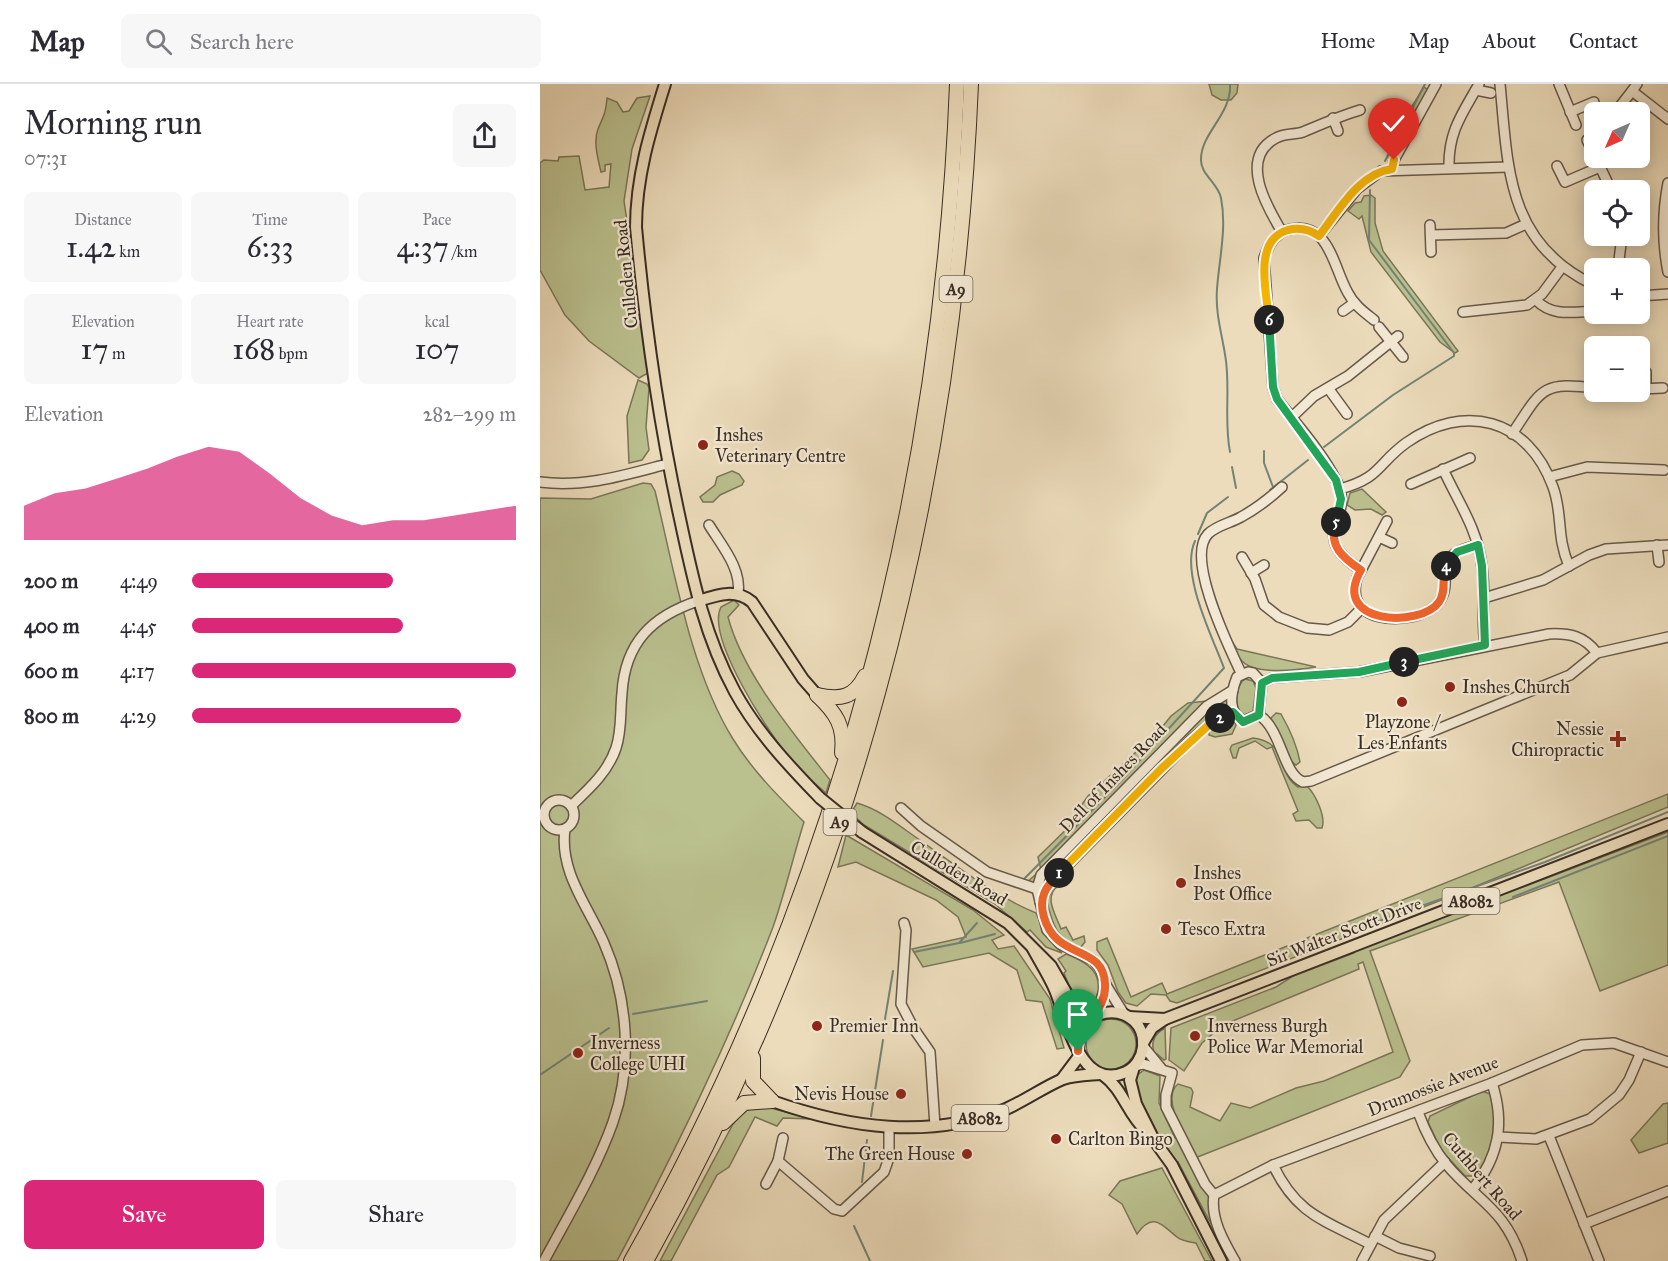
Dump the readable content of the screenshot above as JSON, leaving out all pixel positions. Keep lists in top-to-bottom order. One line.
{"streets":{"highway":["A9"],"main road":["Culloden Road","A8082","Sir Walter Scott Drive"],"street":["Dell of Inshes Road","Drumossie Avenue","Cuthbert Road"]},"crossings":[["Culloden Road","A8082"],["Culloden Road","Sir Walter Scott Drive"],["A9","A8082"],["A8082","Sir Walter Scott Drive"],["Drumossie Avenue","Cuthbert Road"]],"places":{"other":["Inshes Veterinary Centre","Inshes Church","Playzone / Les Enfants","Inshes Post Office","Tesco Extra","Premier Inn","Inverness Burgh Police War Memorial","Inverness College UHI","Nevis House","Carlton Bingo","The Green House"],"health":["Nessie Chiropractic"]},"north":"bottom left","page":{"header":"Map","search":"Search here","nav":["Home","Map","About","Contact"],"heading":["Morning run","07:31"],"map_buttons":["+","−"],"stats":[["Distance","1.42 km"],["Time","6:33"],["Pace","4:37 /km"],["Elevation","17 m"],["Heart rate","168 bpm"],["kcal","107"]],"pins":["6","5","4","3","2","1"],"chart":["Elevation","282–299 m"],"list":[{"name":"200 m","note":"4:49"},{"name":"400 m","note":"4:45"},{"name":"600 m","note":"4:17"},{"name":"800 m","note":"4:29"}],"buttons":["Save","Share"]}}
